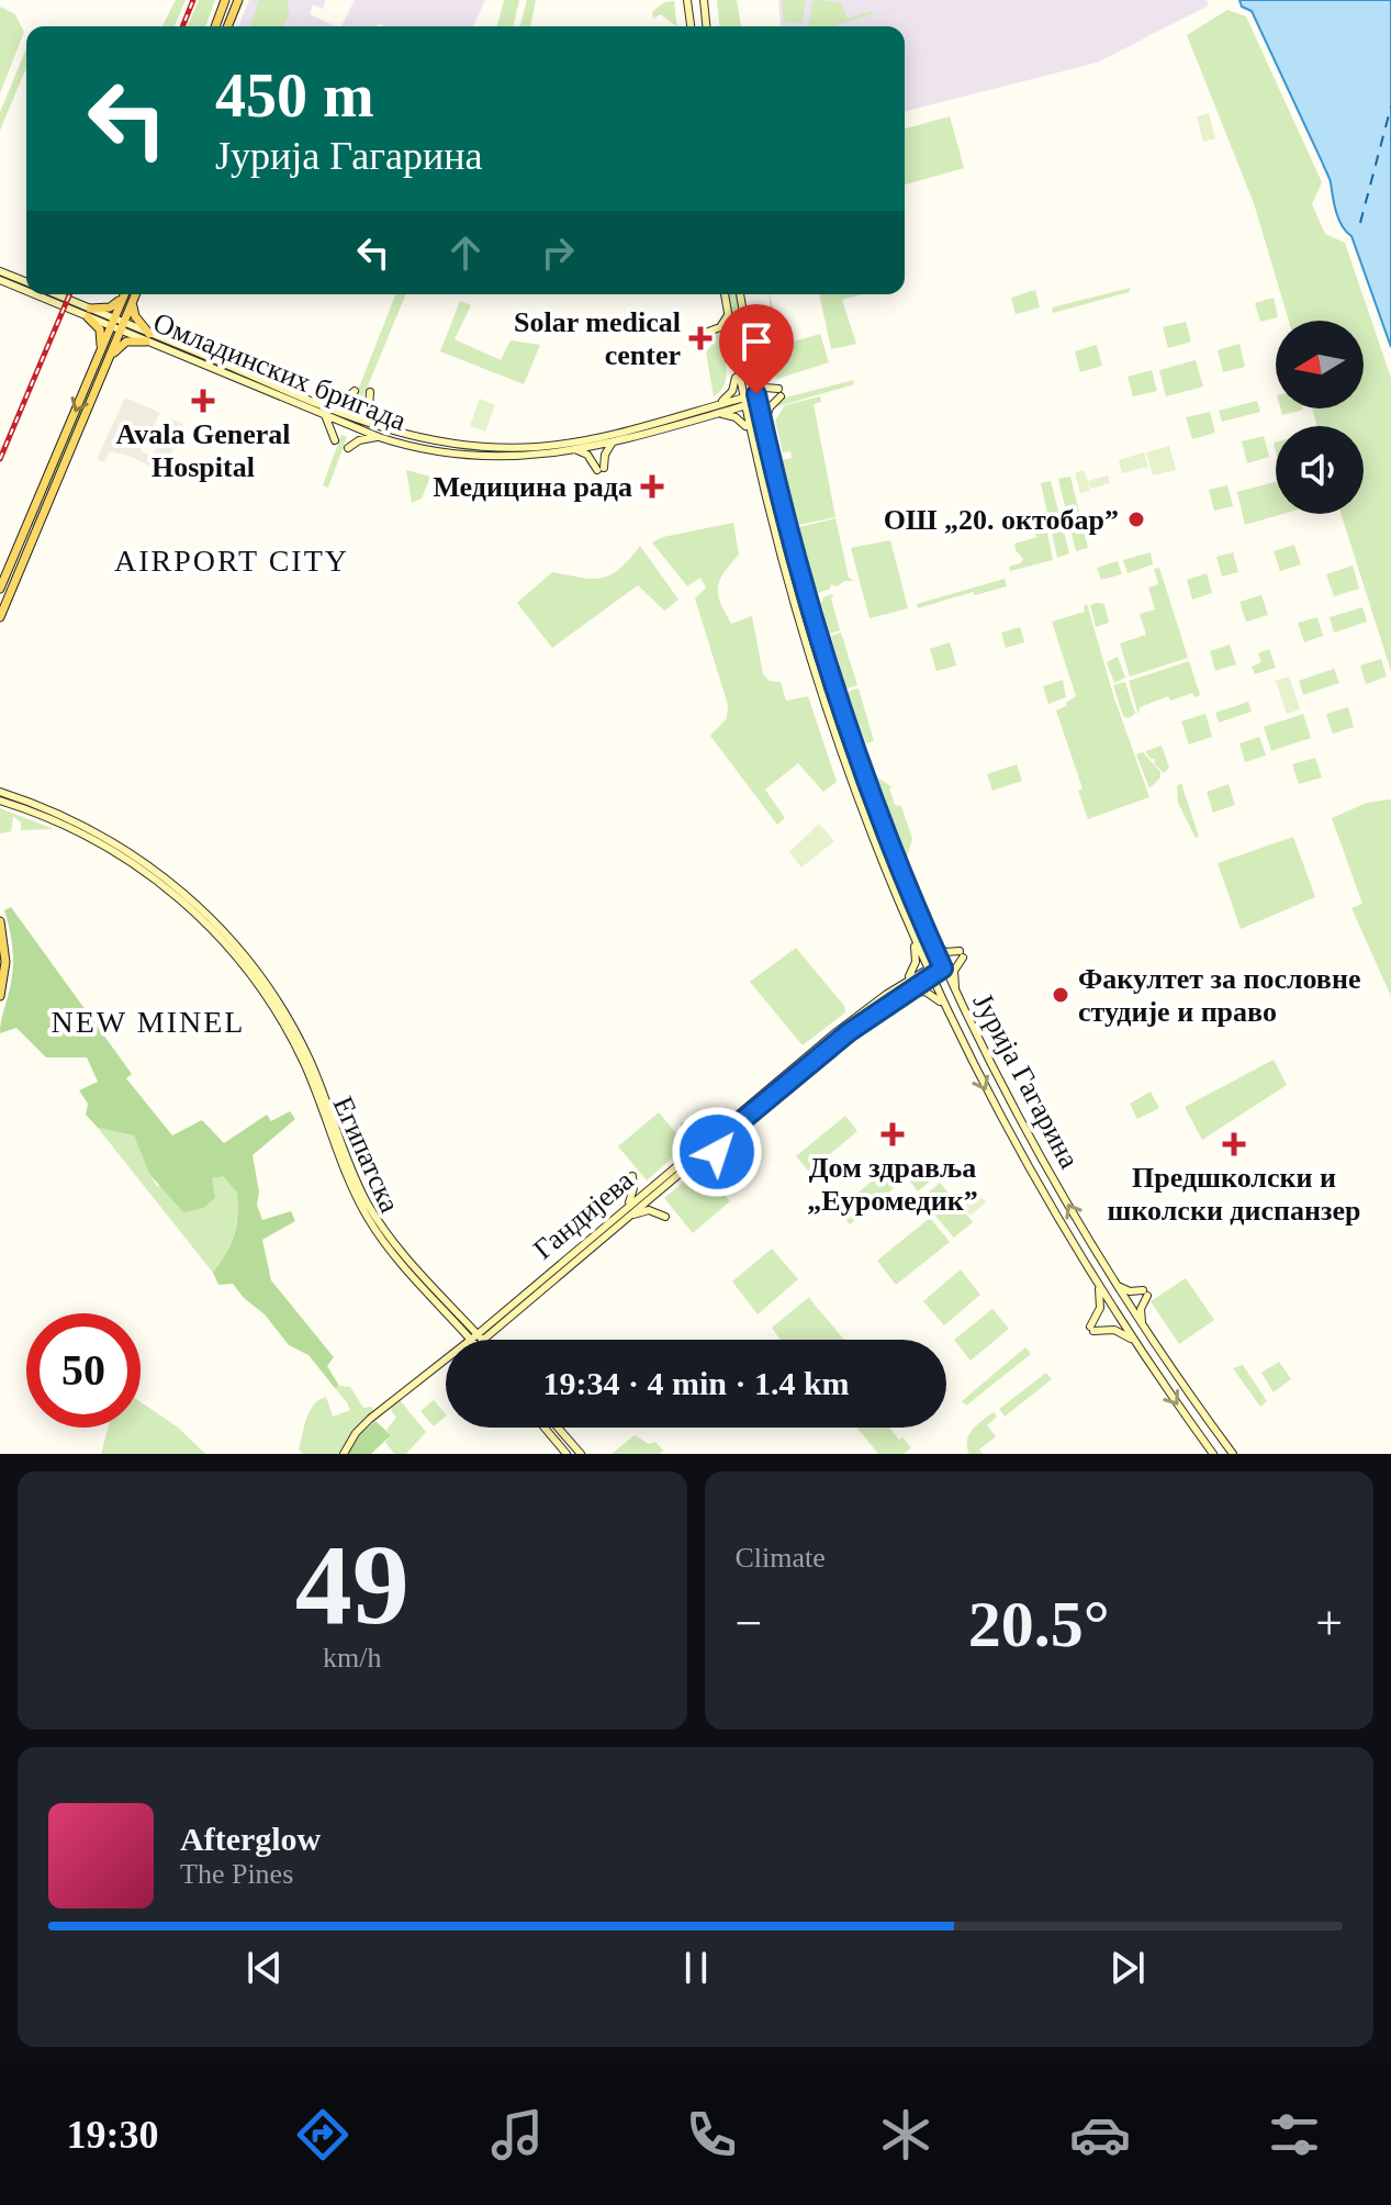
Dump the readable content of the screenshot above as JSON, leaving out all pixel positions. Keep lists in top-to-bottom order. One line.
{"streets":{"main road":["Омладинских бригада","Јурија Гагарина","Египатска","Гандијева"]},"crossings":[["Омладинских бригада","Јурија Гагарина"],["Јурија Гагарина","Гандијева"]],"districts":["AIRPORT CITY","NEW MINEL"],"places":{"health":["Solar medical center","Avala General Hospital","Медицина рада","Дом здравља „Еуромедик”","Предшколски и школски диспанзер"],"other":["ОШ „20. октобар”","Факултет за пословне студије и право"]},"north":"left","page":{"turn":["450 m","Јурија Гагарина"],"limit":"50","trip":"19:34 · 4 min · 1.4 km","tile":[["49","km/h"],"Climate"],"heat":["−","20.5°","+"],"song":["Afterglow","The Pines"],"tabs":"19:30"}}
